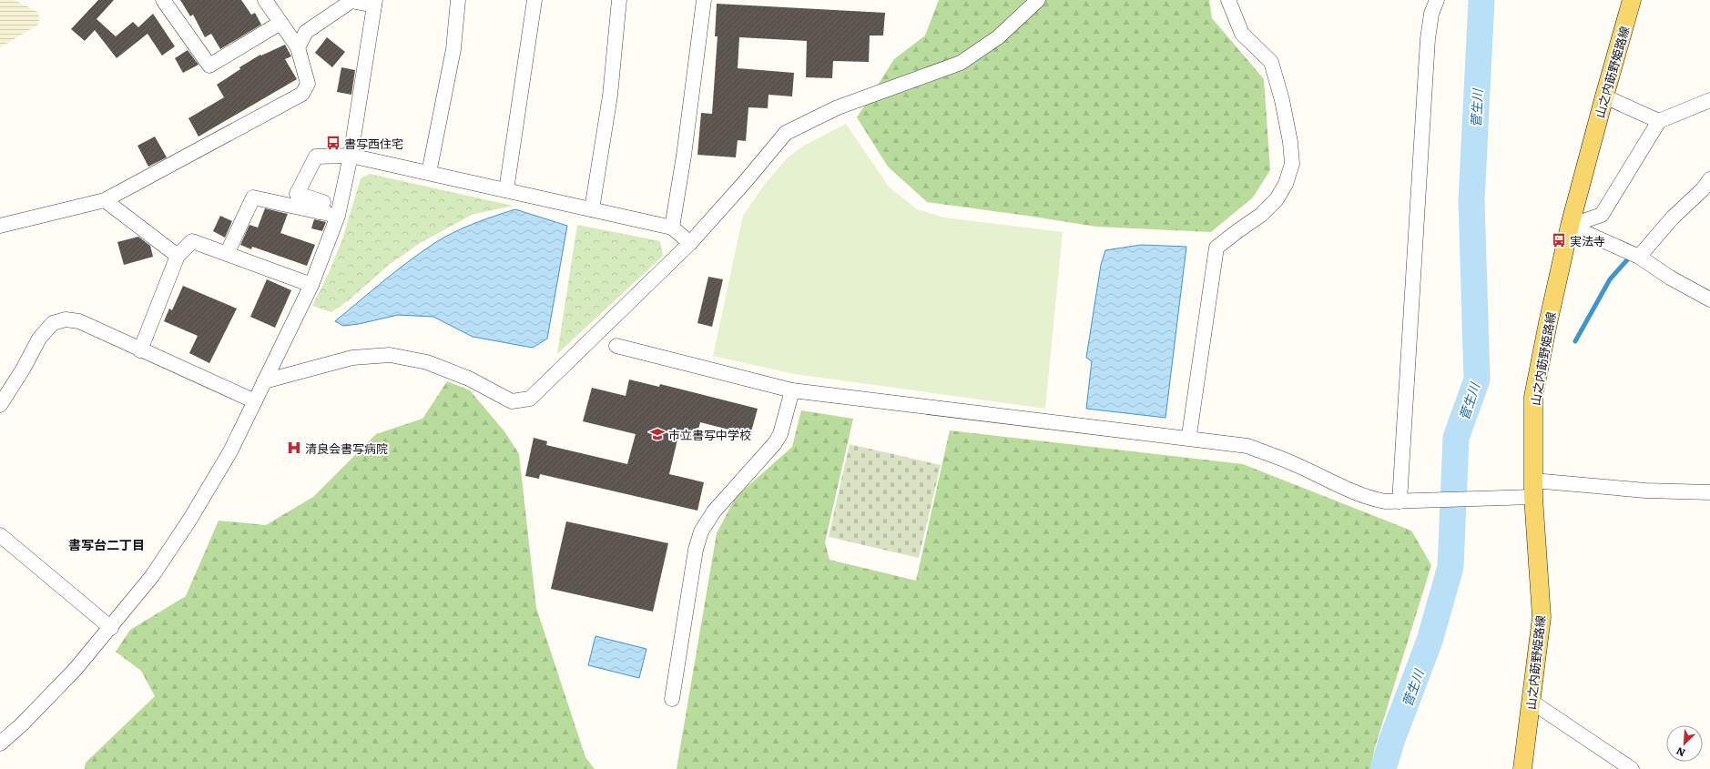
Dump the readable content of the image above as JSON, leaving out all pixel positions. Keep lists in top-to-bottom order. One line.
{"streets":{"main road":["山之内莇野姫路線"]},"districts":["書写台二丁目"],"water":["菅生川"],"places":{"bus stop":["書写西住宅","実法寺"],"school or university":["市立書写中学校"],"hospital":["清良会書写病院"]},"north":"bottom left"}
